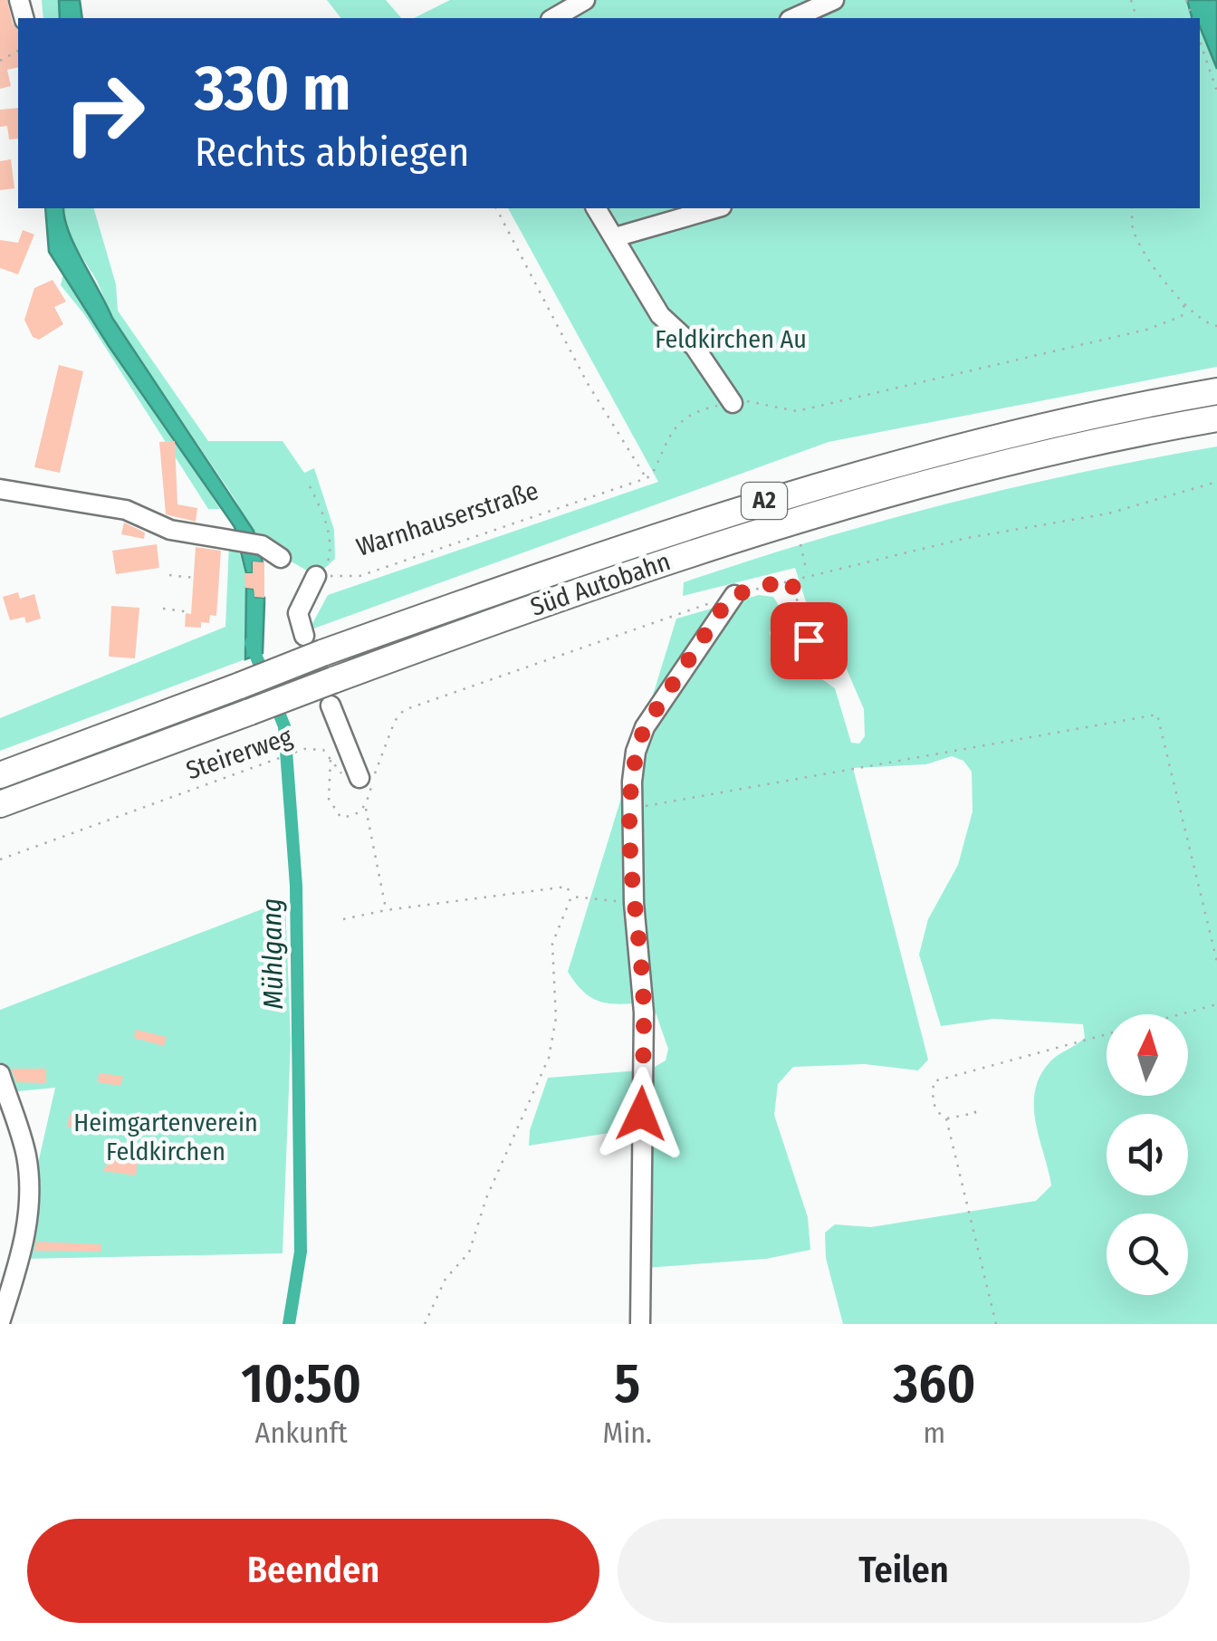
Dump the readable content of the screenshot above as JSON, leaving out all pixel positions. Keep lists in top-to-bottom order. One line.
{"streets":{"highway":["A2","Süd Autobahn"],"path":["Warnhauserstraße","Steirerweg"]},"water":["Mühlgang"],"parks":["Feldkirchen Au","Heimgartenverein Feldkirchen"],"north":"top","page":{"turn":["330 m","Rechts abbiegen"],"eta":["10:50","Ankunft","5","Min.","360","m"],"buttons":["Beenden","Teilen"]}}
